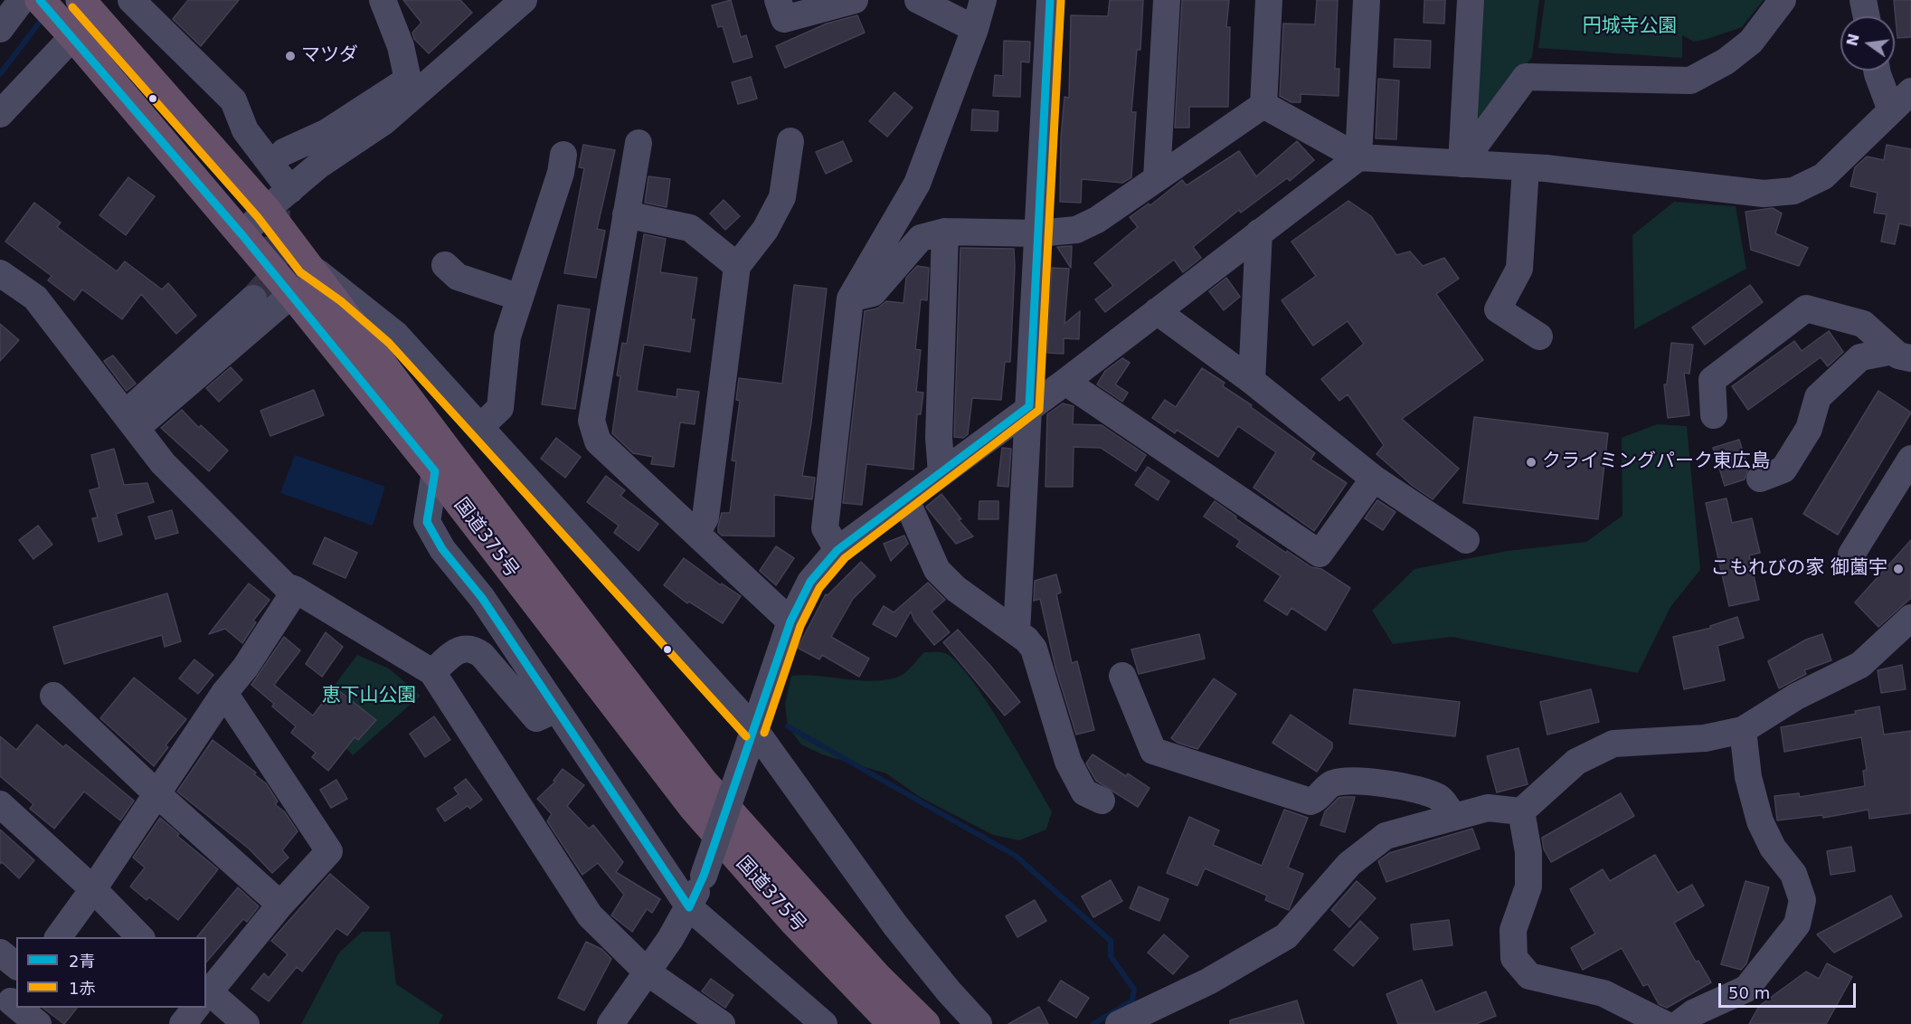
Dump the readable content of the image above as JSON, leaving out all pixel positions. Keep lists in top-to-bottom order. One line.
{"streets":{"highway":["国道375号"]},"parks":["円城寺公園","恵下山公園"],"places":["マツダ","クライミングパーク東広島","こもれびの家 御薗宇"],"lines":["transit line 2青","transit line 1赤"],"legend":["2青","1赤"],"scale_bar":"50 m","north":"left"}
